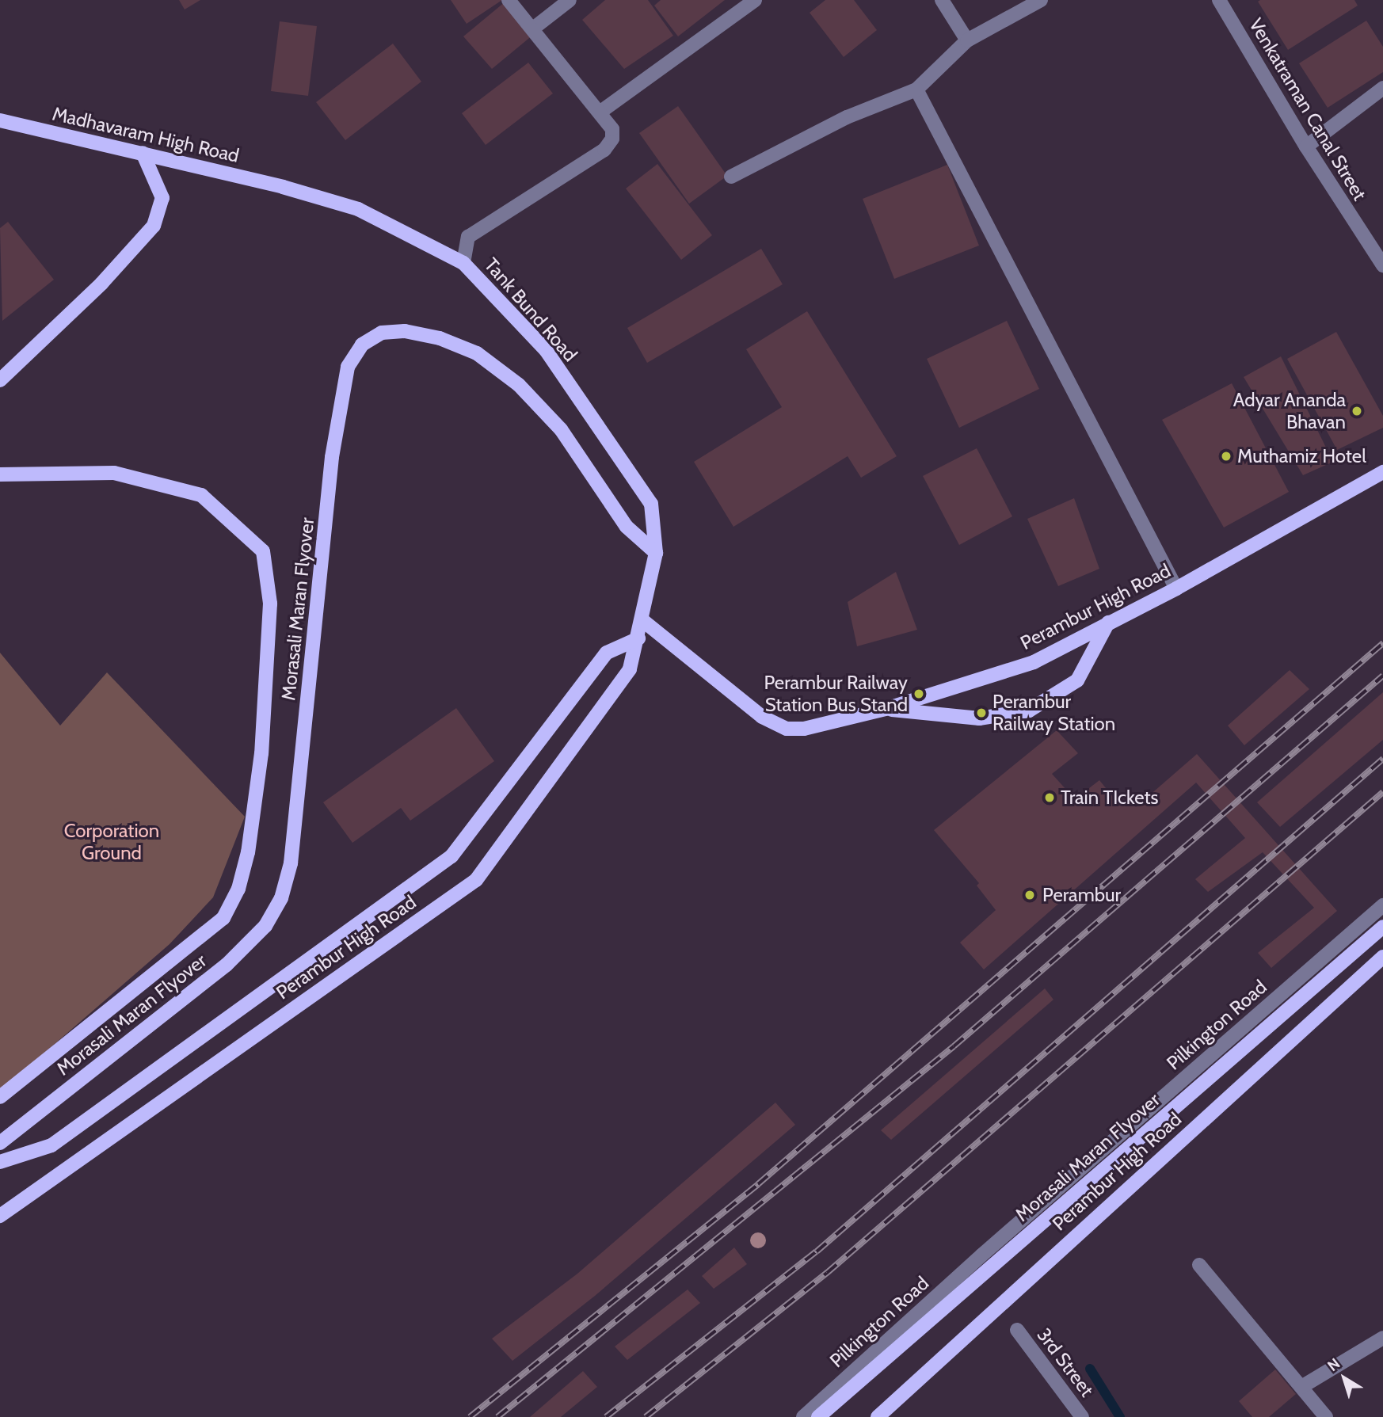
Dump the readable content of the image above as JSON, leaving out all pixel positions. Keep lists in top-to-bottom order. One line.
{"streets":{"main road":["Madhavaram High Road","Tank Bund Road","Perambur High Road","Morasali Maran Flyover"],"street":["Venkatraman Canal Street","Pilkington Road","3rd Street"]},"crossings":[["Madhavaram High Road","Tank Bund Road"],["Tank Bund Road","Perambur High Road"],["Tank Bund Road","Morasali Maran Flyover"]],"parks":["Corporation Ground"],"places":["Adyar Ananda Bhavan","Muthamiz Hotel","Perambur Railway Station Bus Stand","Perambur Railway Station","Train TIckets","Perambur"],"north":"top left"}
